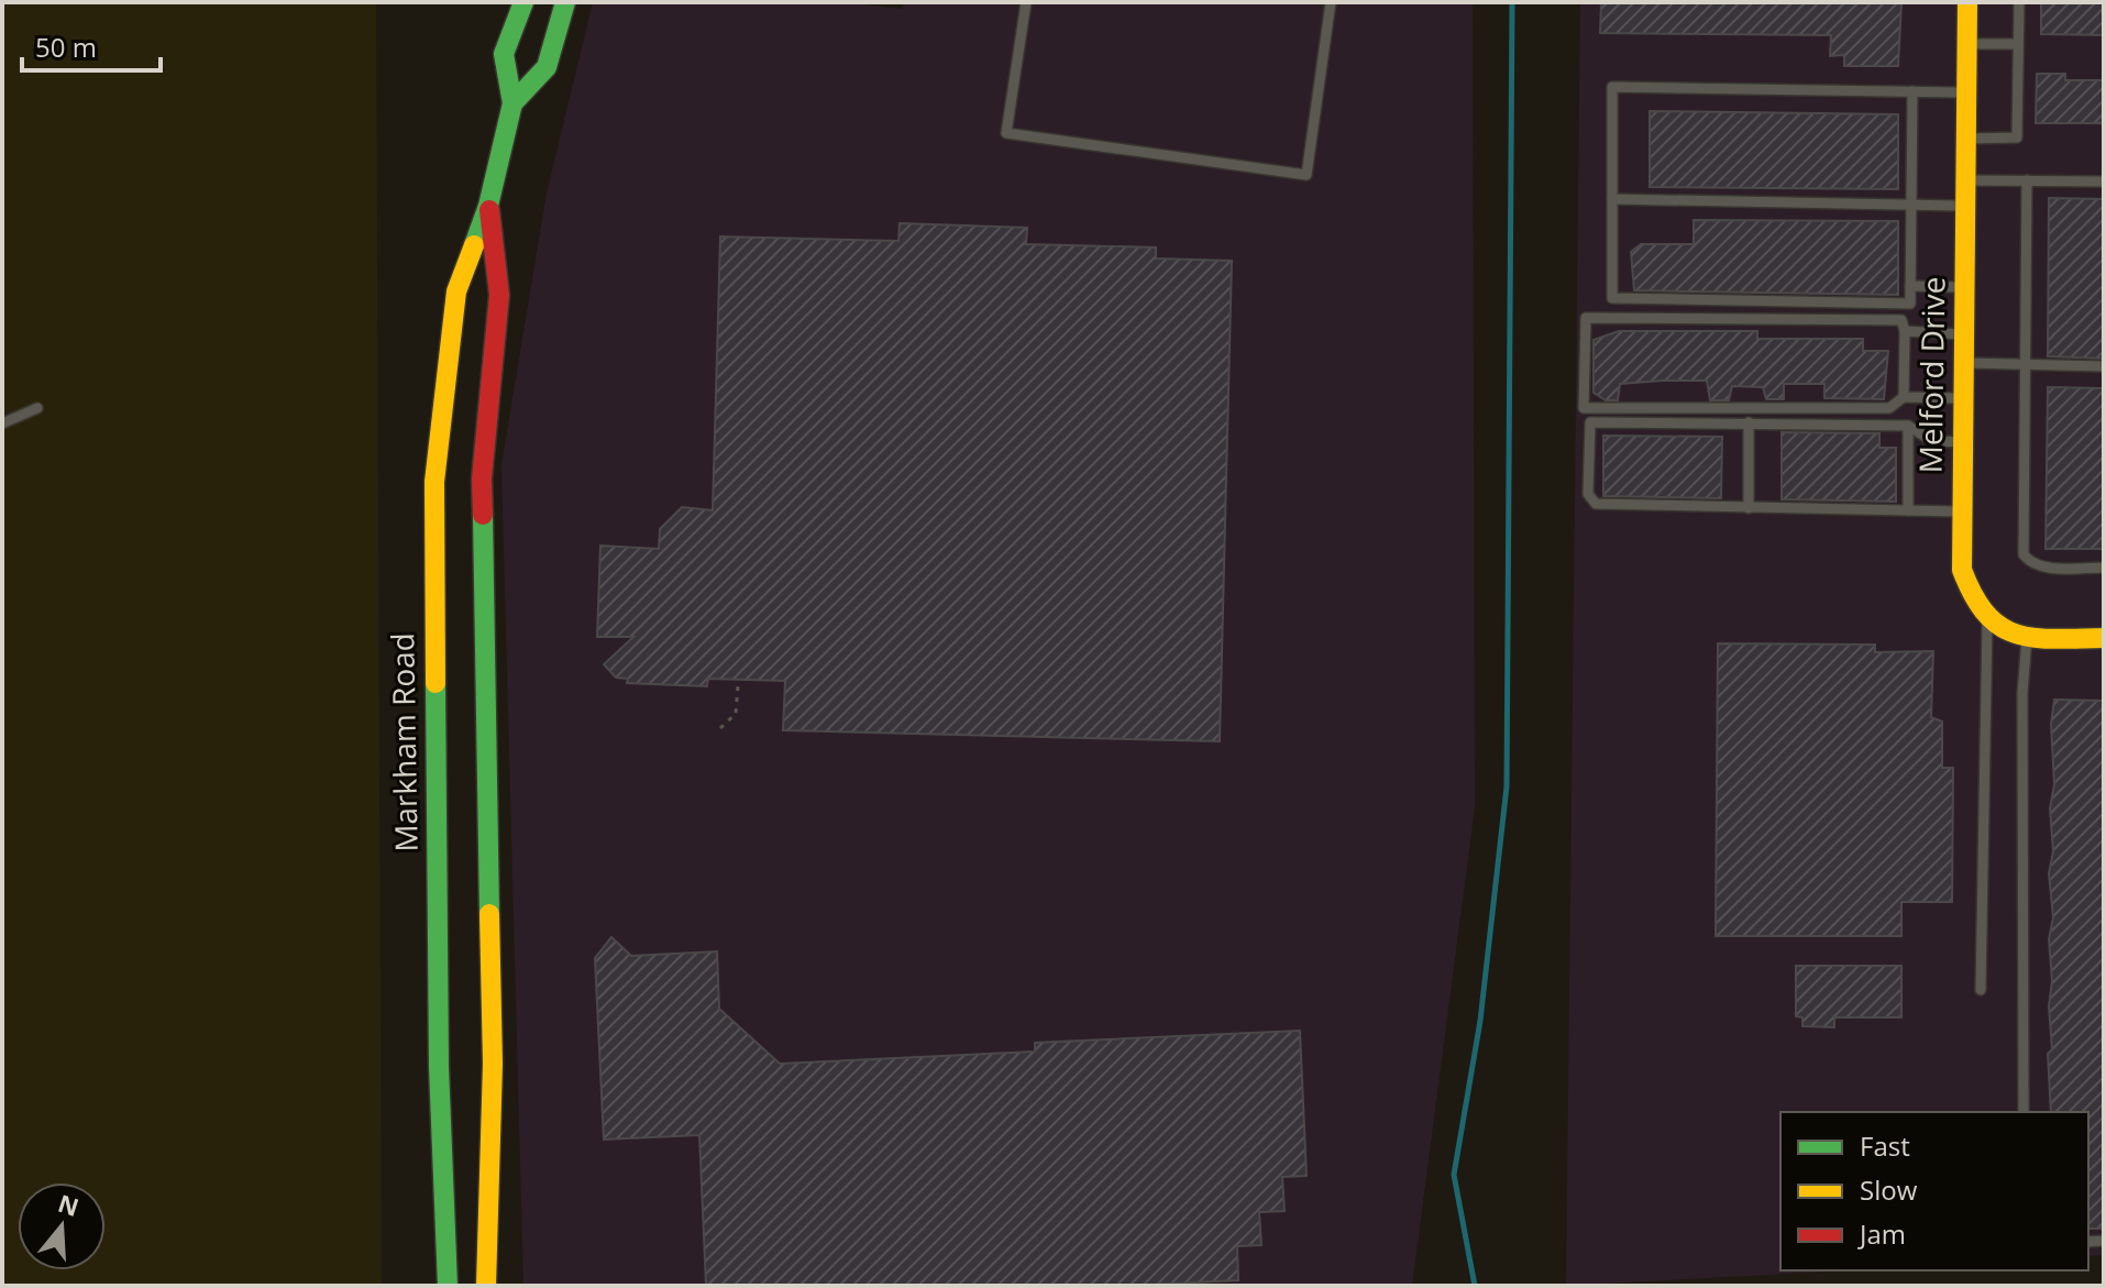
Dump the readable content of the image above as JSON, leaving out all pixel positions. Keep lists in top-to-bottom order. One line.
{"streets":{"main road":["Melford Drive","Markham Road"]},"legend":["Fast","Slow","Jam"],"scale_bar":"50 m","north":"top"}
